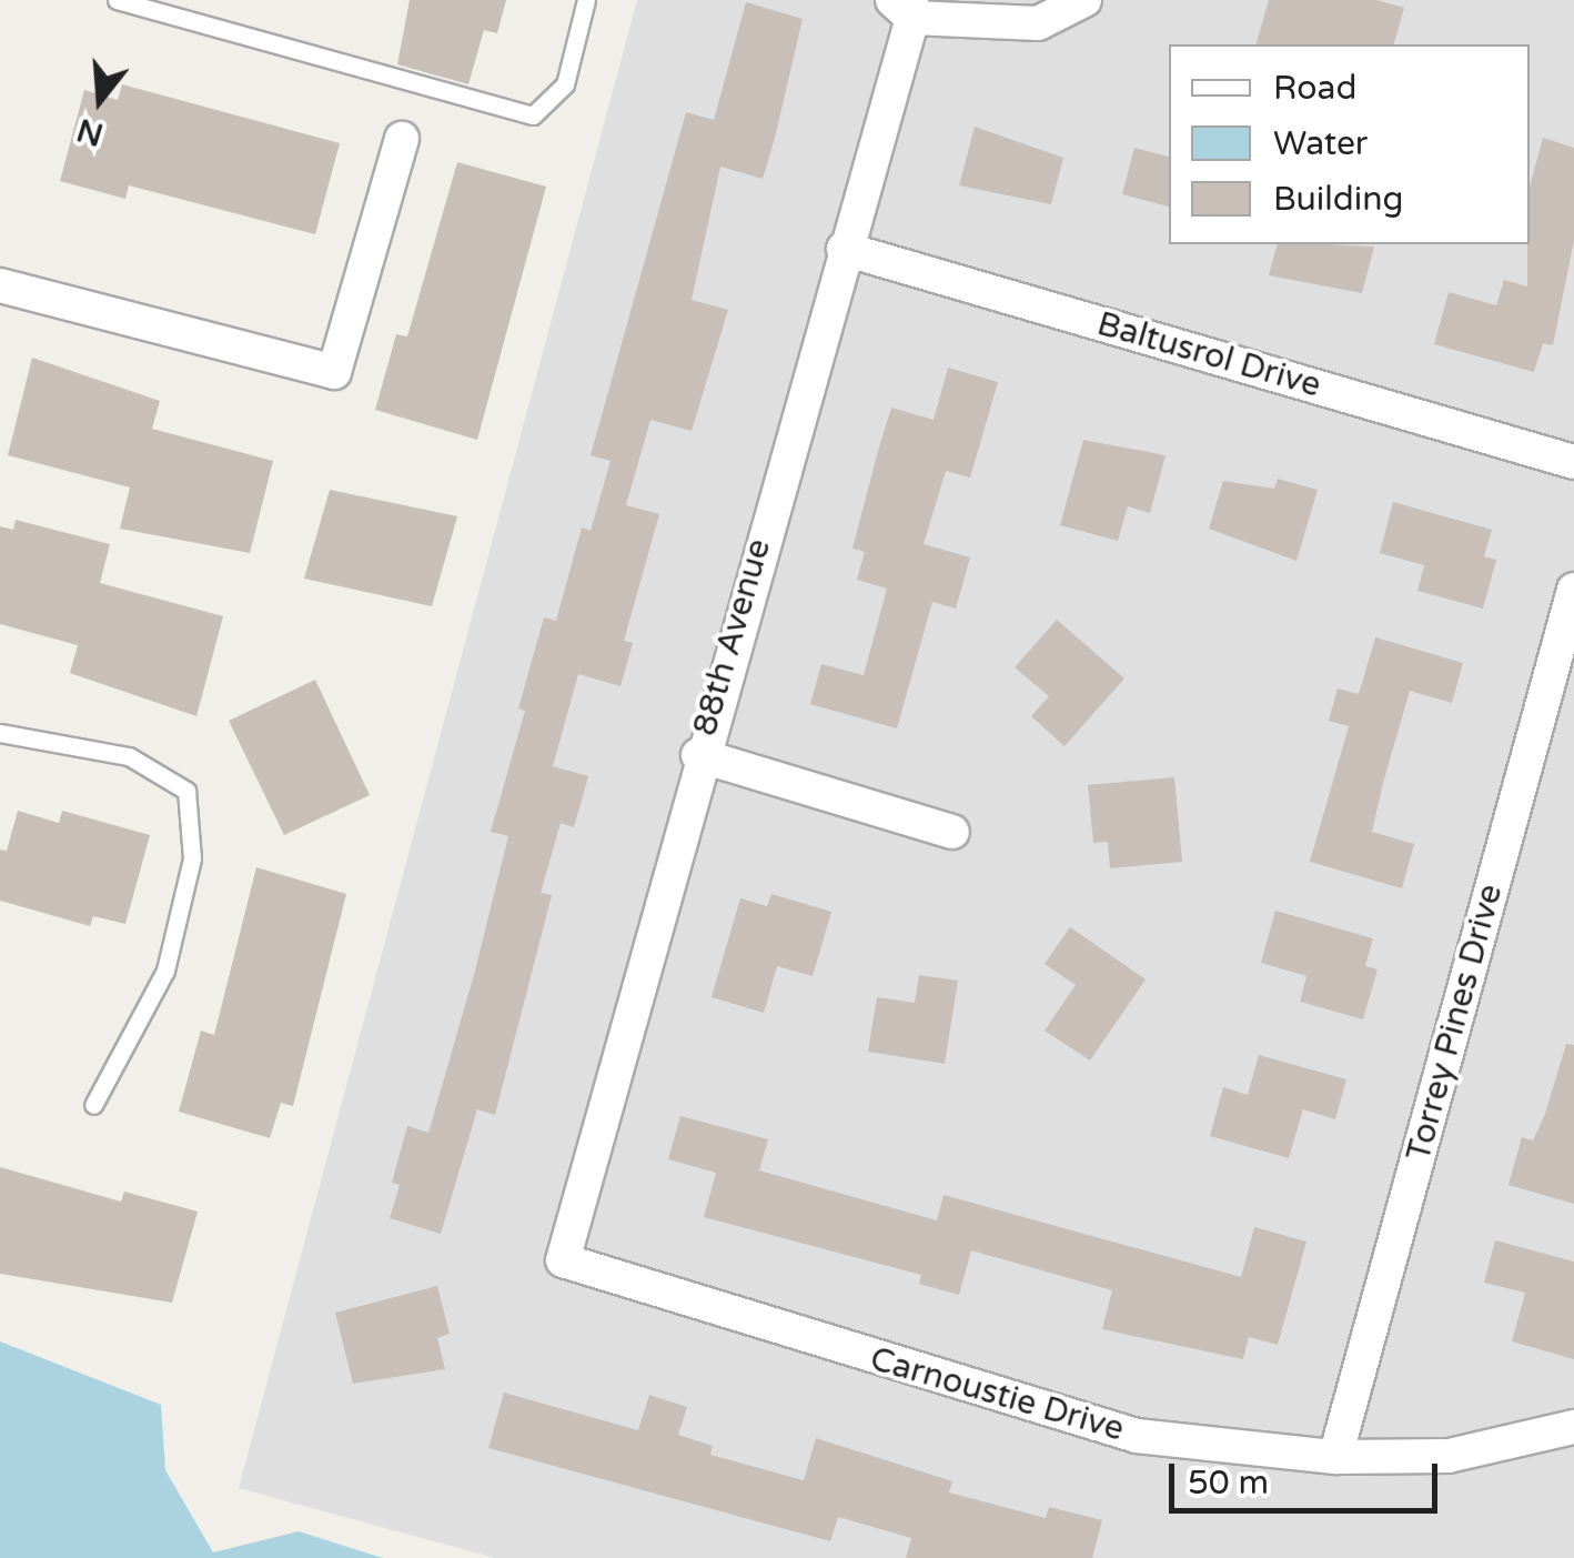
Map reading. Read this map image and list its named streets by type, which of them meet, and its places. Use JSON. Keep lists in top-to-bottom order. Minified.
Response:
{"streets":{"street":["Baltusrol Drive","88th Avenue","Torrey Pines Drive","Carnoustie Drive"]},"crossings":[["Baltusrol Drive","88th Avenue"],["88th Avenue","Carnoustie Drive"],["Torrey Pines Drive","Carnoustie Drive"]],"legend":["Road","Water","Building"],"scale_bar":"50 m","north":"bottom"}
